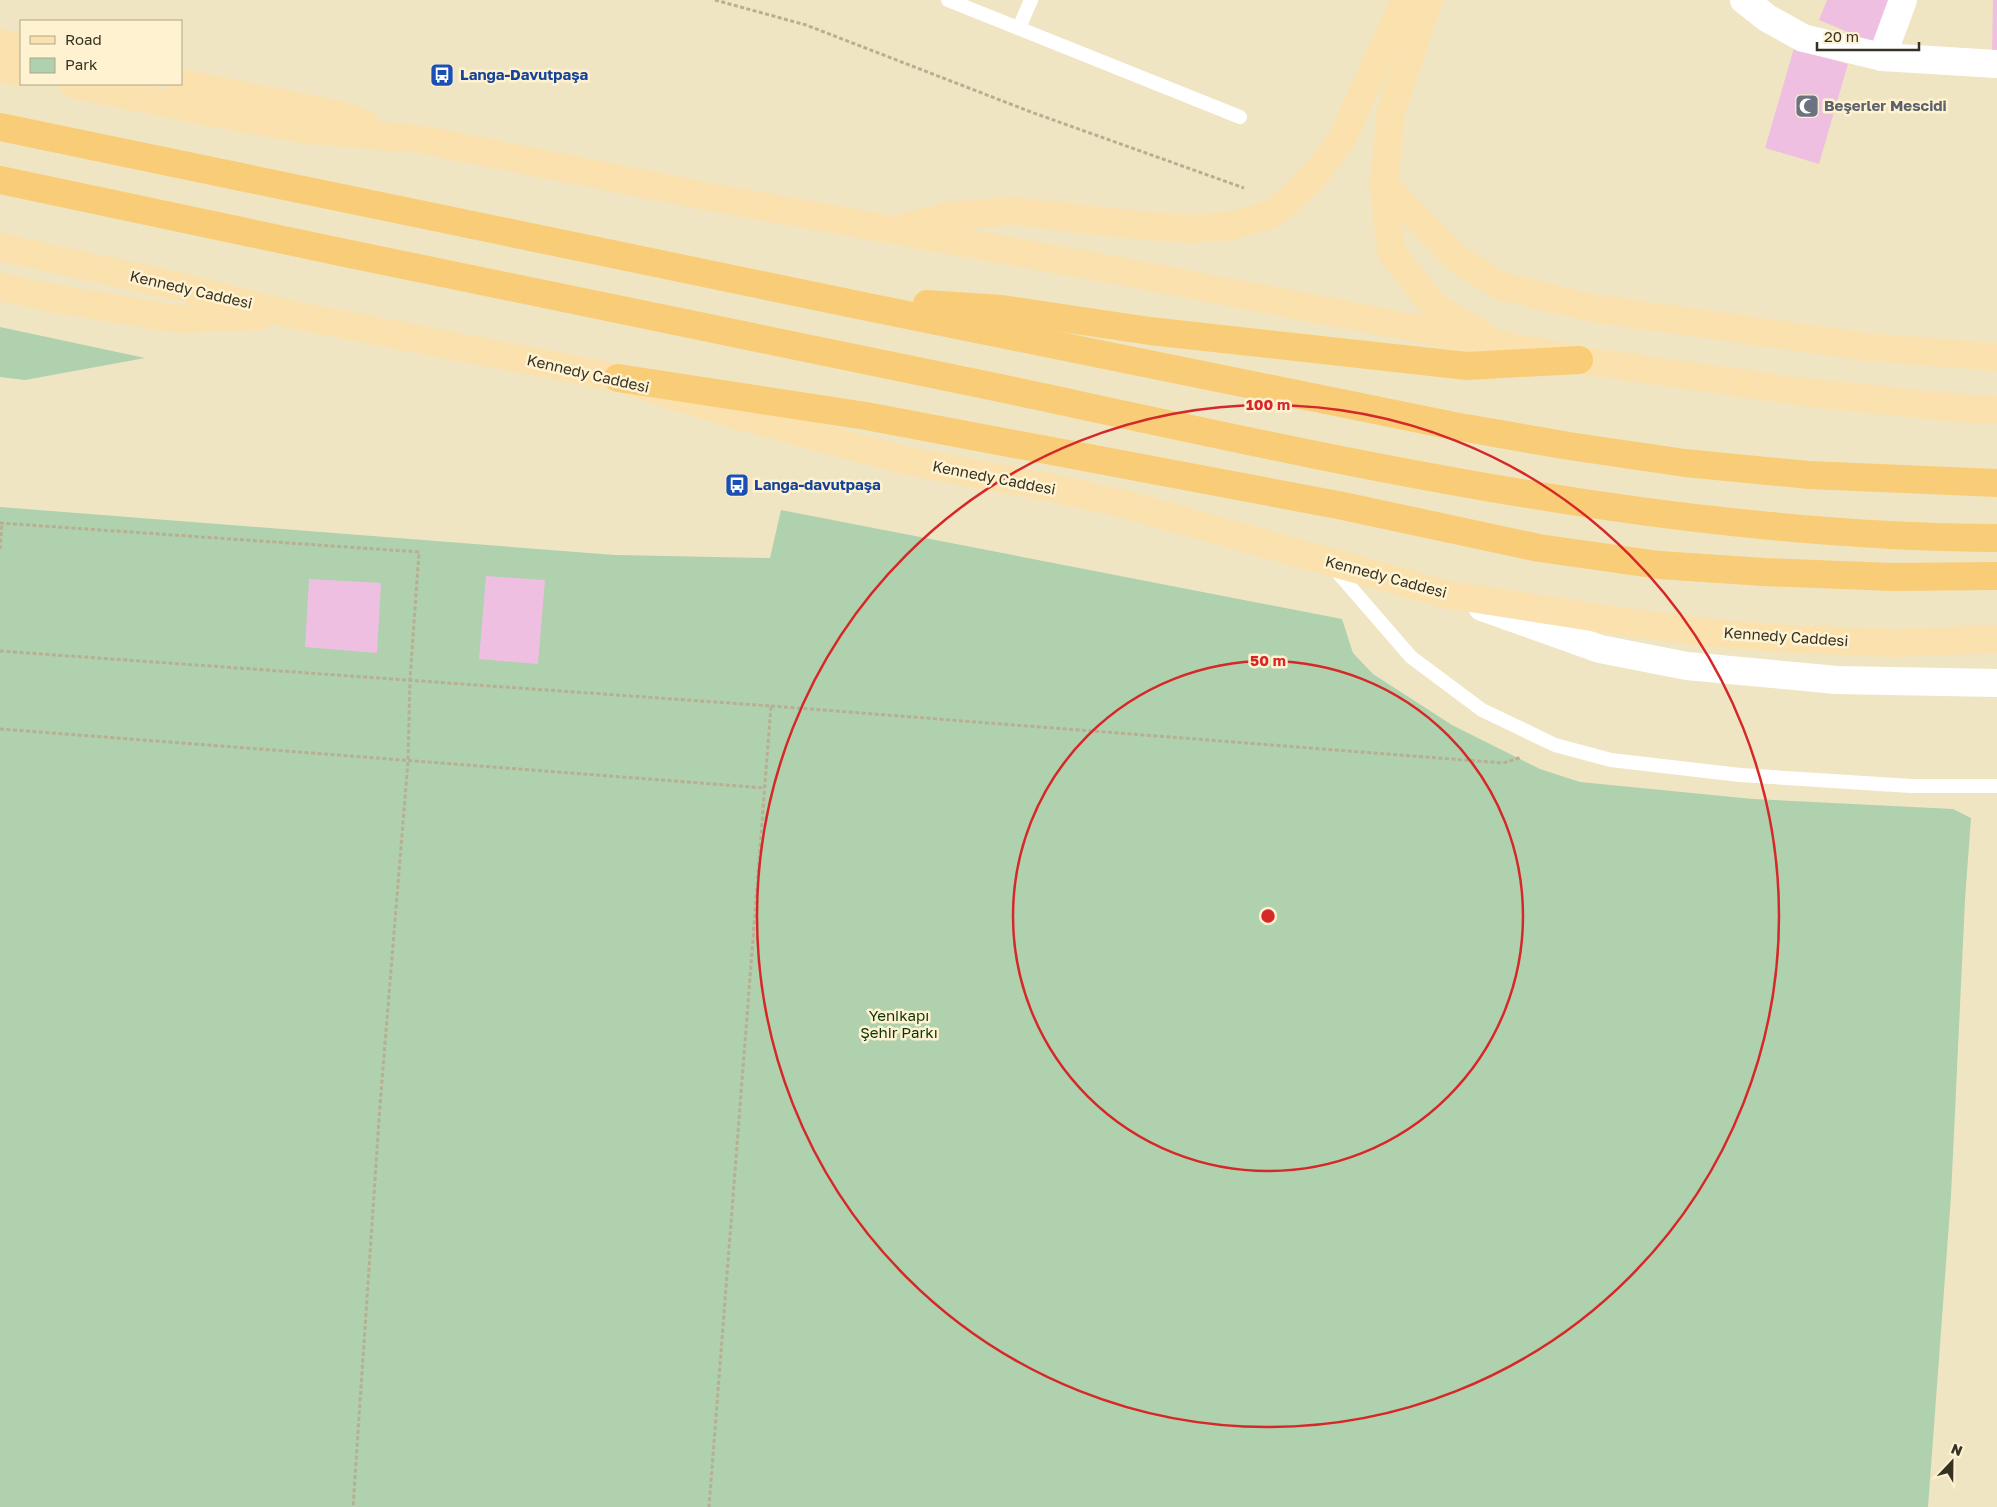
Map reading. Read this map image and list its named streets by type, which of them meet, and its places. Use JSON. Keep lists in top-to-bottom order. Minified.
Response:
{"streets":{"main road":["Kennedy Caddesi"]},"parks":["Yenikapı Şehir Parkı"],"places":{"bus stop":["Langa-Davutpaşa","Langa-davutpaşa"],"mosque":["Beşerler Mescidi"]},"legend":["Road","Park"],"scale_bar":"20 m","north":"top","rings":["100 m","50 m"]}
